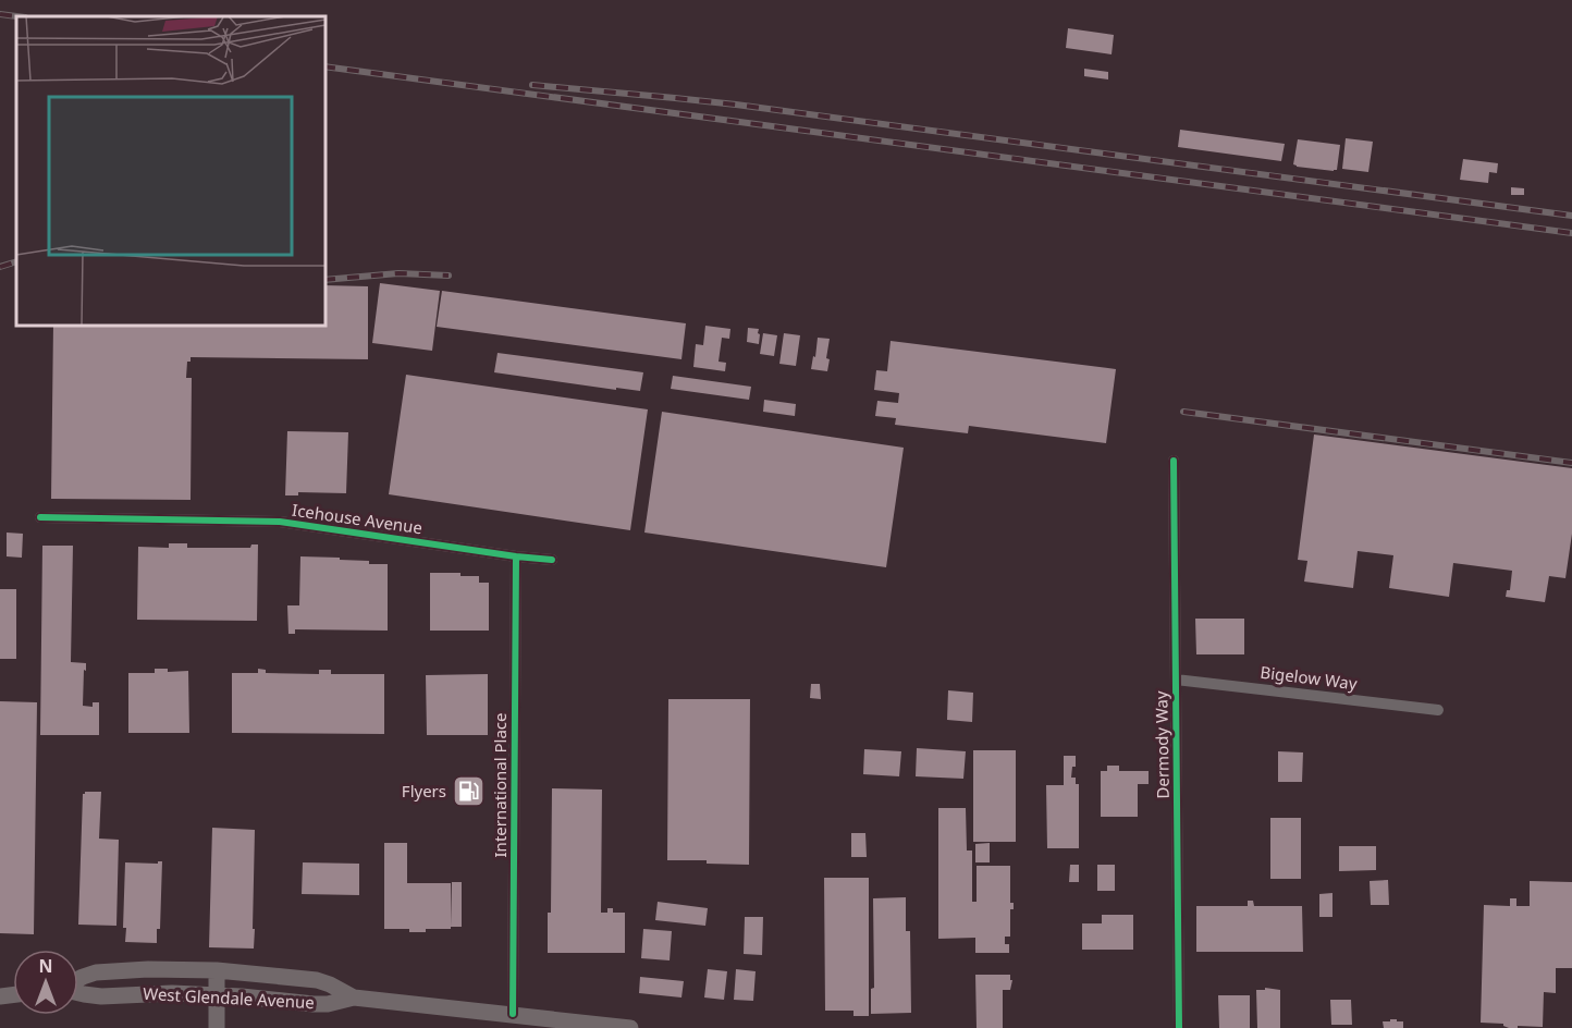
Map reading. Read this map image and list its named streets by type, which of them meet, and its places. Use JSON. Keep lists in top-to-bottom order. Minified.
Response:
{"streets":{"main road":["West Glendale Avenue"],"street":["Icehouse Avenue","Bigelow Way","Dermody Way","International Place"]},"crossings":[["Icehouse Avenue","International Place"],["Bigelow Way","Dermody Way"],["International Place","West Glendale Avenue"]],"places":{"fuel station":["Flyers"]},"north":"top"}
